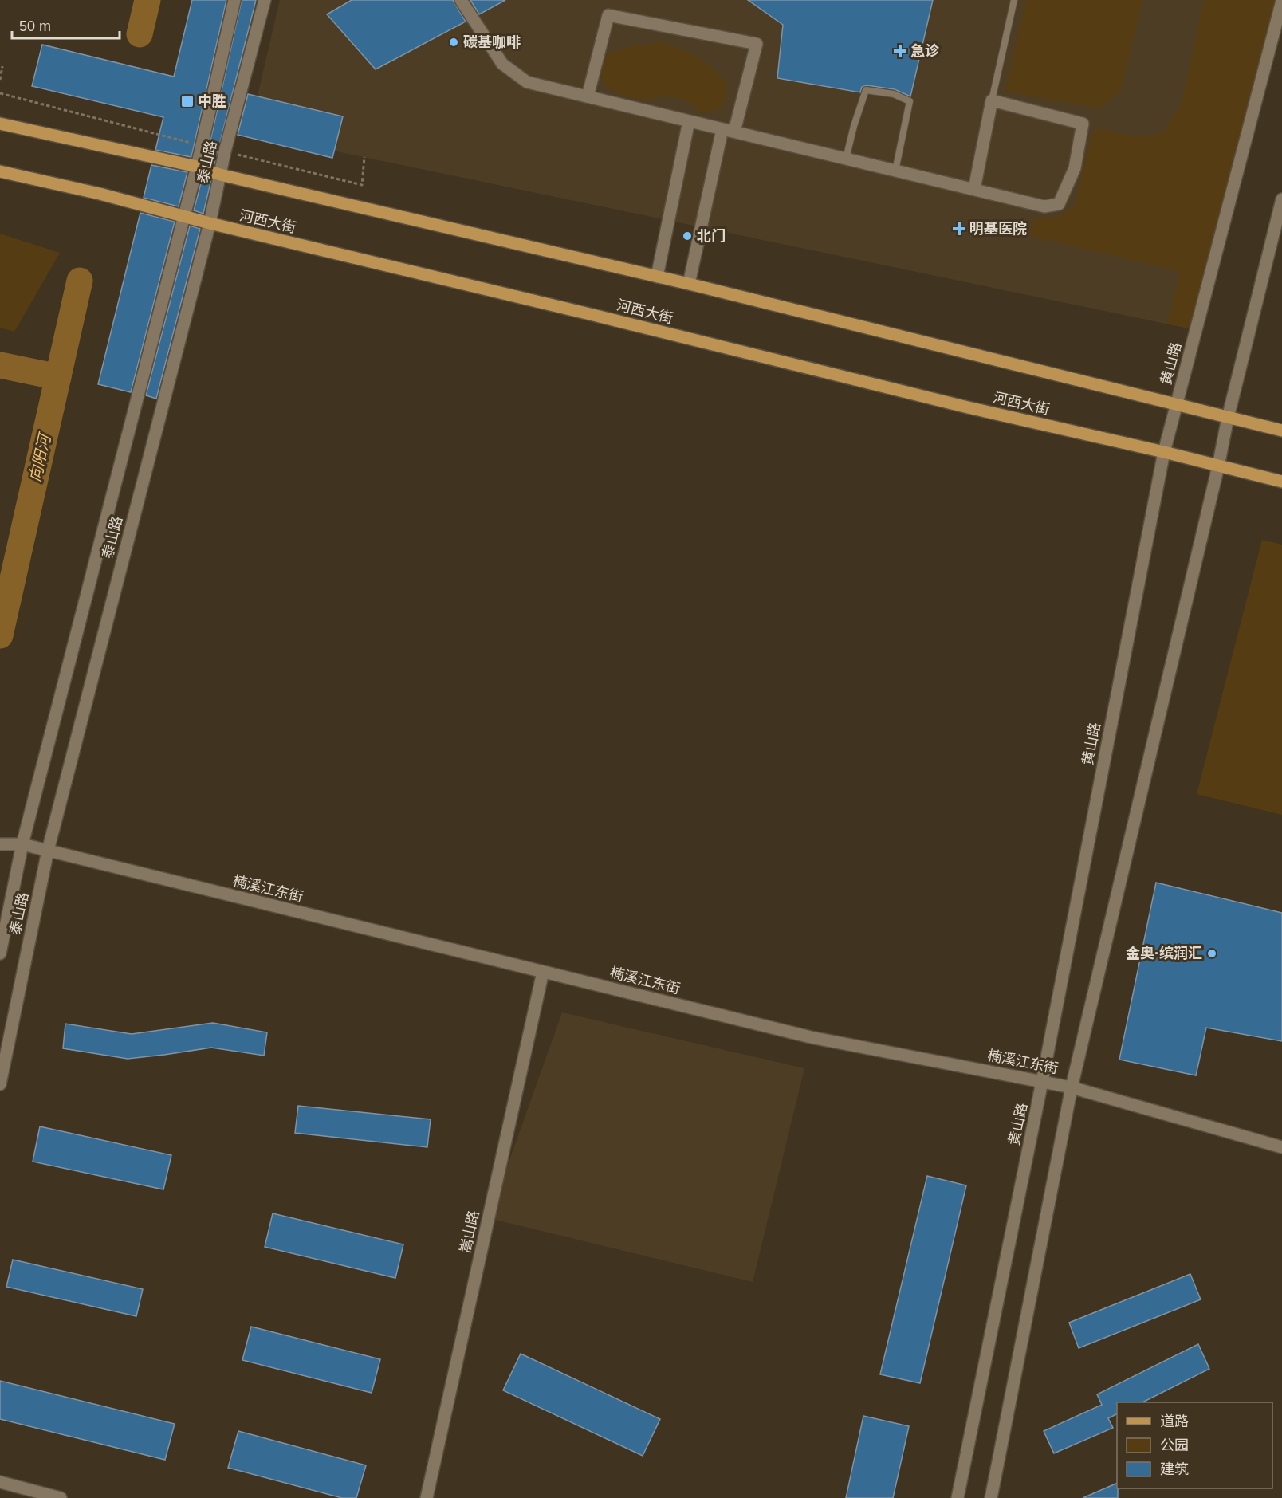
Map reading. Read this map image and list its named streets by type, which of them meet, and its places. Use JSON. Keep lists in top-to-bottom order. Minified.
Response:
{"streets":{"main road":["河西大街"],"street":["泰山路","黄山路","楠溪江东街","嵩山路"]},"crossings":[["泰山路","河西大街"],["泰山路","楠溪江东街"],["河西大街","黄山路"],["黄山路","楠溪江东街"],["楠溪江东街","嵩山路"]],"water":["向阳河"],"places":{"other":["碳基咖啡","北门","金奥·缤润汇"],"health":["急诊","明基医院"],"transit":["中胜"]},"legend":["道路","公园","建筑"],"scale_bar":"50 m"}
